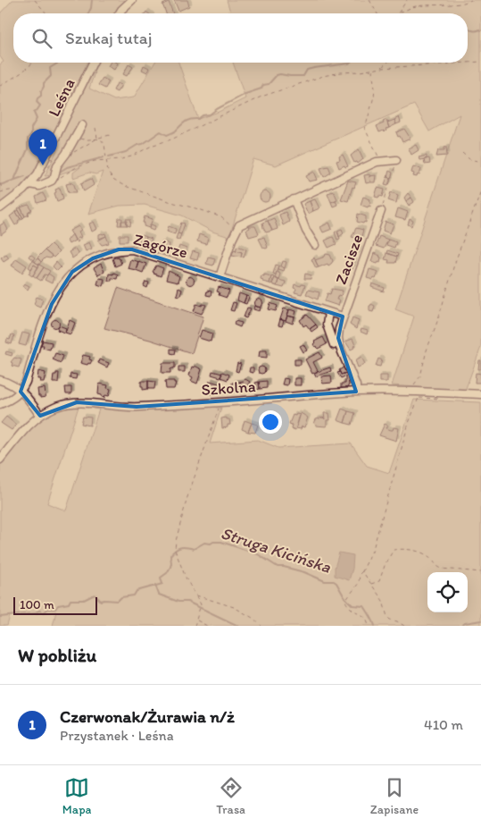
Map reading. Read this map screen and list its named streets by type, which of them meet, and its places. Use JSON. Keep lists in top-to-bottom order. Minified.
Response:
{"streets":{"street":["Leśna","Zagórze","Zacisze","Szkolna"]},"crossings":[["Zagórze","Zacisze"],["Zacisze","Szkolna"]],"water":["Struga Kicińska"],"scale_bar":"100 m","page":{"search":"Szukaj tutaj","pins":"1","scale":"100 m","heading":"W pobliżu","list":[{"mark":"1","name":"Czerwonak/Żurawia n/ż","note":"Przystanek · Leśna","value":"410 m"}],"nav":["Mapa","Trasa","Zapisane"]}}
